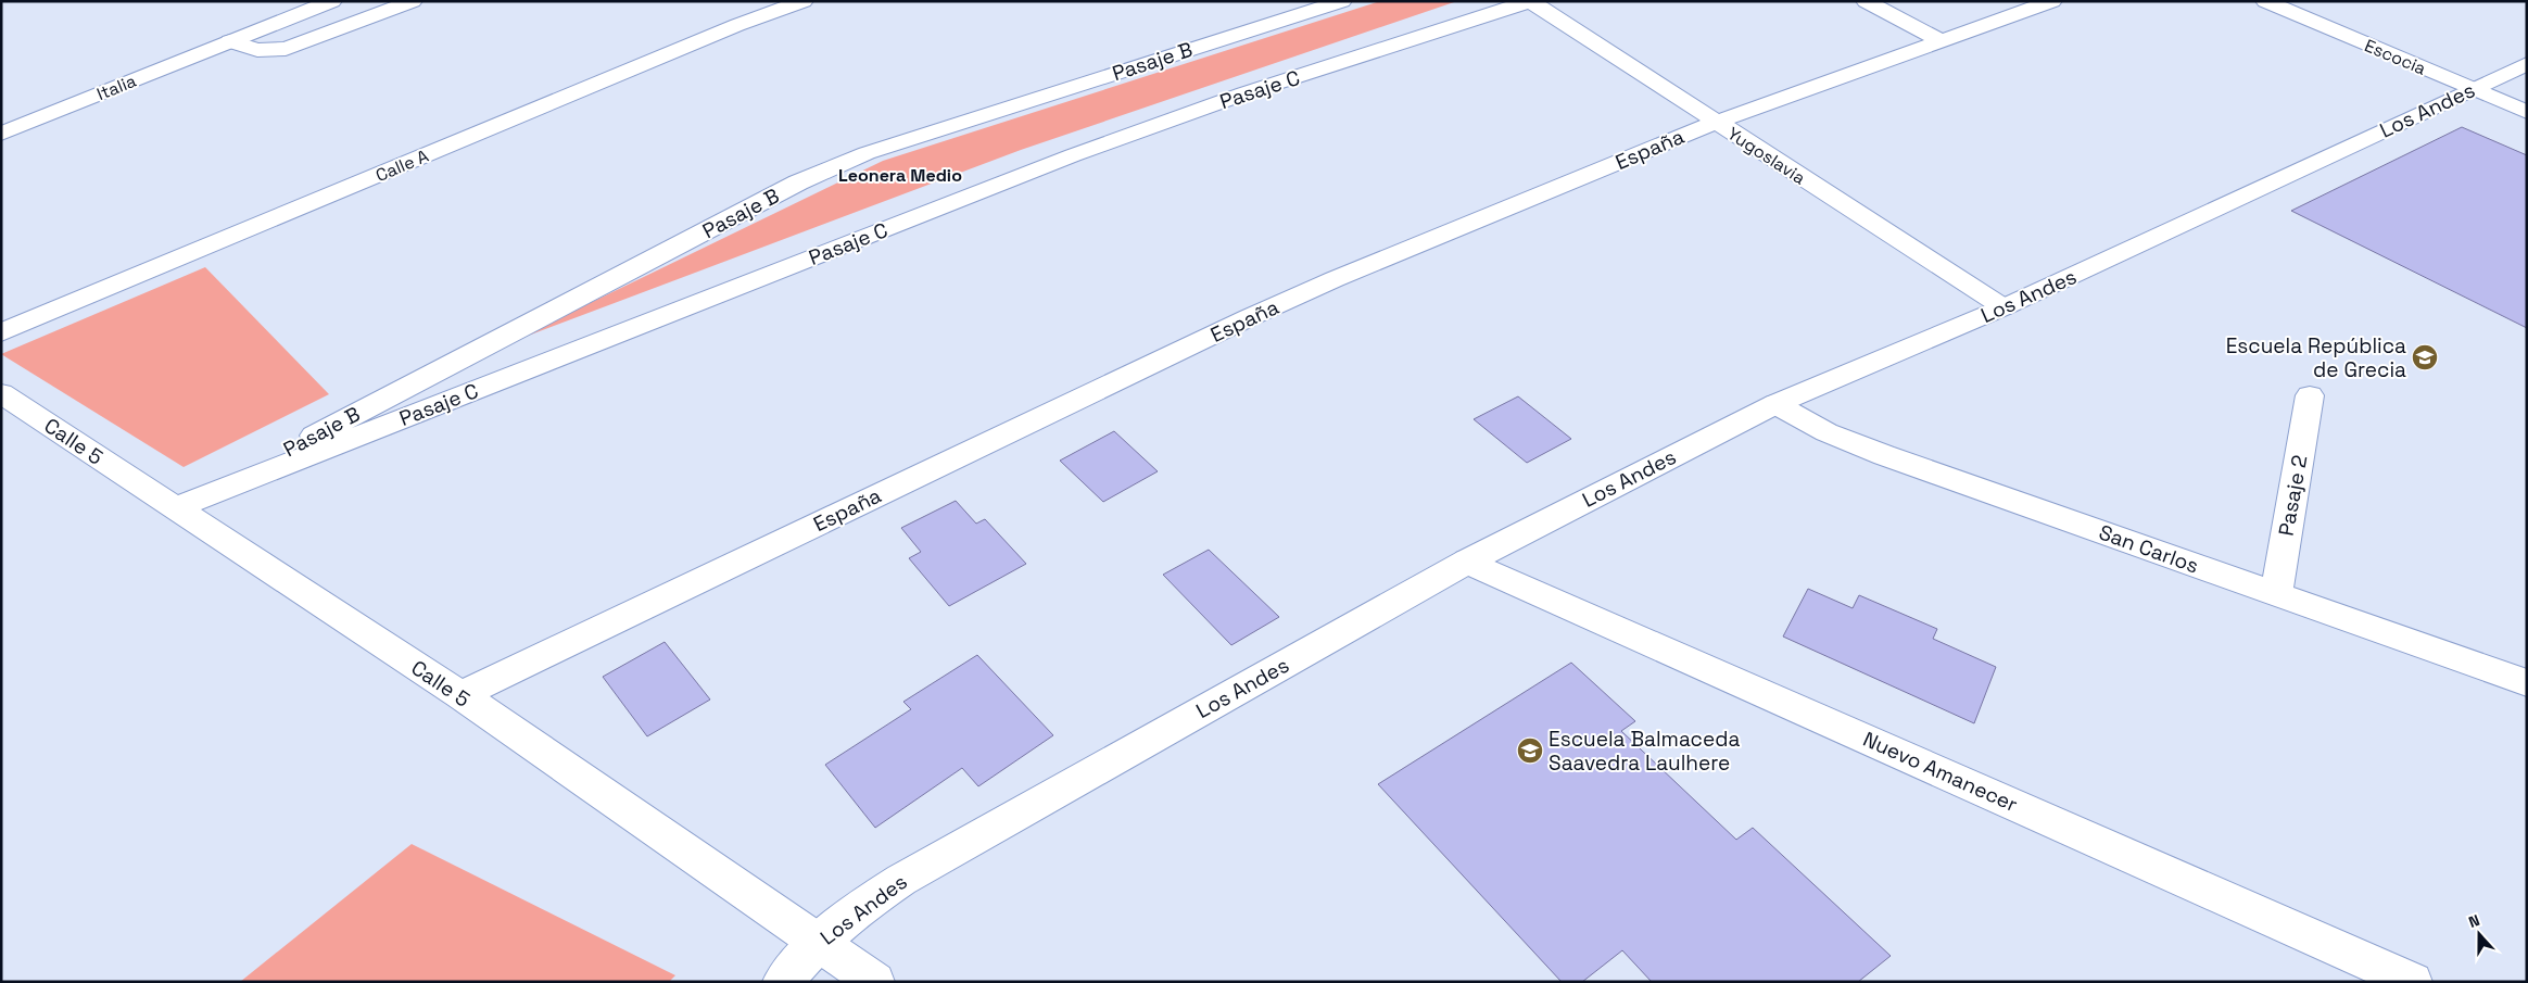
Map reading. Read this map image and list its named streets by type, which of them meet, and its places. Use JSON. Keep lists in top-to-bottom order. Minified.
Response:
{"streets":{"street":["Escocia","Pasaje B","Italia","Pasaje C","Los Andes","España","Yugoslavia","Calle A","Calle 5","Pasaje 2","San Carlos","Nuevo Amanecer"]},"crossings":[["Escocia","Los Andes"],["Pasaje B","Pasaje C"],["Pasaje B","Calle 5"],["Pasaje C","Yugoslavia"],["Pasaje C","Calle 5"],["Los Andes","Yugoslavia"],["Los Andes","Calle 5"],["Los Andes","San Carlos"],["Los Andes","Nuevo Amanecer"],["España","Yugoslavia"],["España","Calle 5"],["Pasaje 2","San Carlos"]],"districts":["Leonera Medio"],"places":{"school or university":["Escuela República de Grecia","Escuela Balmaceda Saavedra Laulhere"]},"north":"top"}
